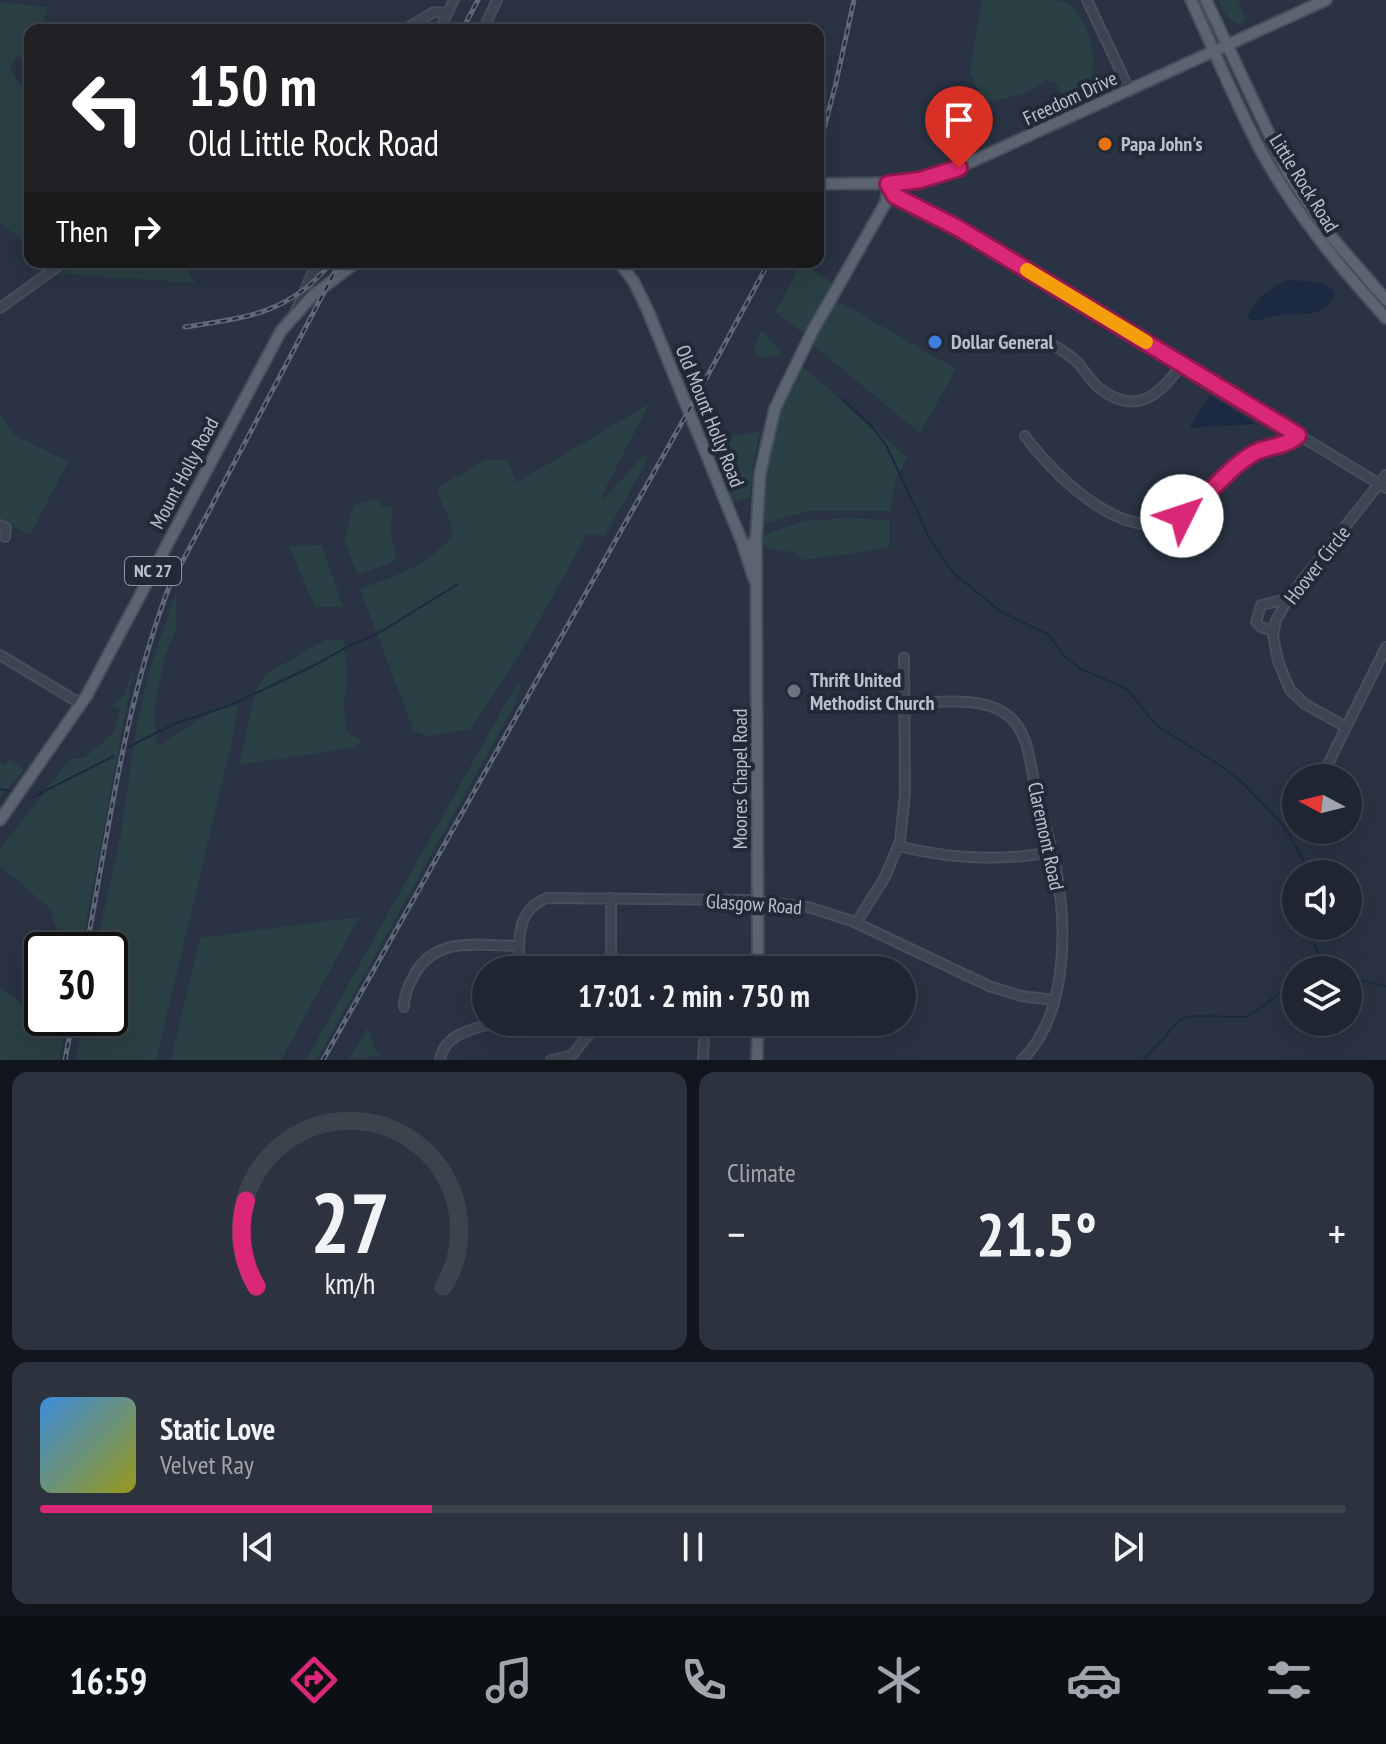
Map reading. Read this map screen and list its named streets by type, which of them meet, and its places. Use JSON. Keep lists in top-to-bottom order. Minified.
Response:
{"streets":{"main road":["Freedom Drive","Little Rock Road","Old Mount Holly Road","Mount Holly Road","NC 27","Moores Chapel Road"],"street":["Hoover Circle","Claremont Road","Glasgow Road"]},"crossings":[["Freedom Drive","Little Rock Road"],["Old Mount Holly Road","Moores Chapel Road"],["Mount Holly Road","NC 27"],["Moores Chapel Road","Glasgow Road"],["Claremont Road","Glasgow Road"]],"places":["Papa John's","Dollar General","Thrift United Methodist Church"],"north":"left","page":{"turn":["150 m","Old Little Rock Road"],"then":"Then","limit":"30","trip":"17:01 · 2 min · 750 m","tile":"Climate","heat":["−","21.5°","+"],"song":["Static Love","Velvet Ray"],"tabs":"16:59","gauge":["27","km/h"]}}
